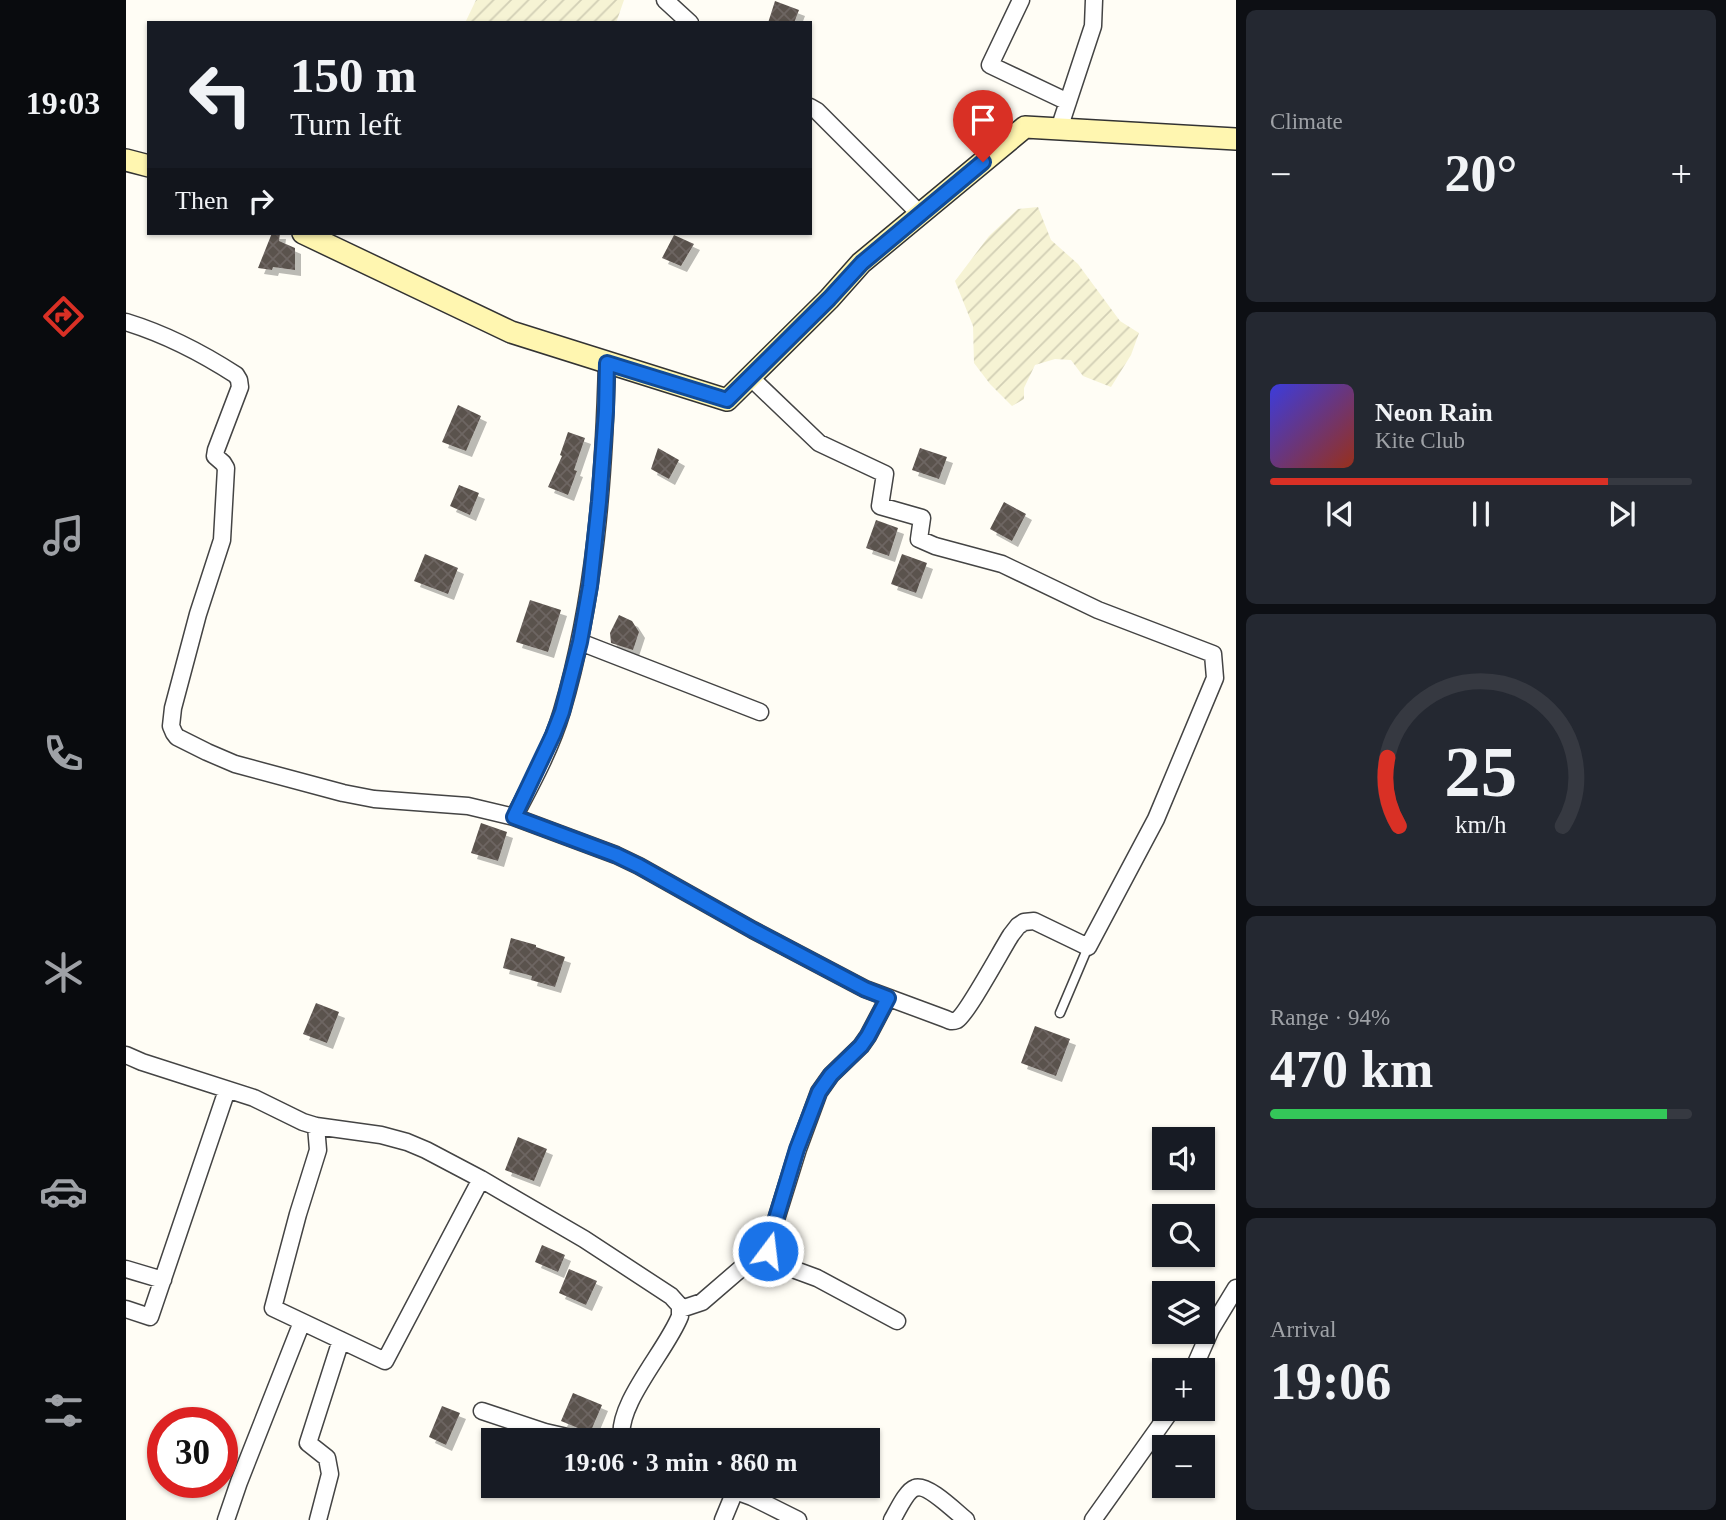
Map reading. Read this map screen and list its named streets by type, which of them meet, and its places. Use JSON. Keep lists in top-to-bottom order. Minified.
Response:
{"page":{"tabs":"19:03","tile":["Climate",["Range · 94%","470 km"],["Arrival","19:06"]],"turn":["150 m","Turn left"],"heat":["−","20°","+"],"then":"Then","song":["Neon Rain","Kite Club"],"map_buttons":["+","−"],"limit":"30","trip":"19:06 · 3 min · 860 m","gauge":["25","km/h"]}}
